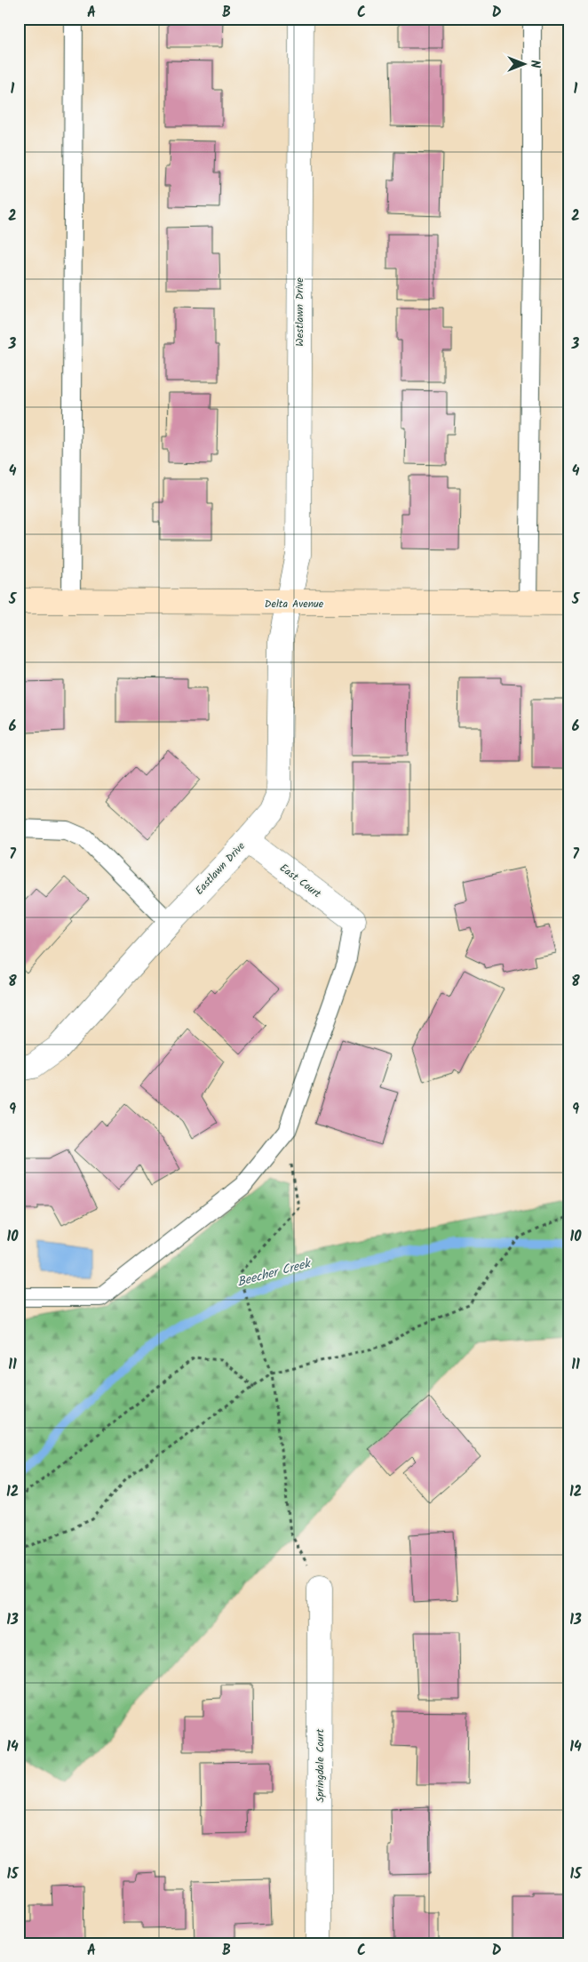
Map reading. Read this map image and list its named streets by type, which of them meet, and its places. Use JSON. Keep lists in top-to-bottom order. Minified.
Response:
{"streets":{"street":["Westlawn Drive","Delta Avenue","Eastlawn Drive","East Court","Springdale Court"]},"crossings":[["Westlawn Drive","Delta Avenue"],["Westlawn Drive","Eastlawn Drive"],["Delta Avenue","Eastlawn Drive"],["Eastlawn Drive","East Court"]],"water":["Beecher Creek"],"north":"right","grid":{"columns":["A","B","C","D"],"rows":["1","2","3","4","5","6","7","8","9","10","11","12","13","14","15"]}}
